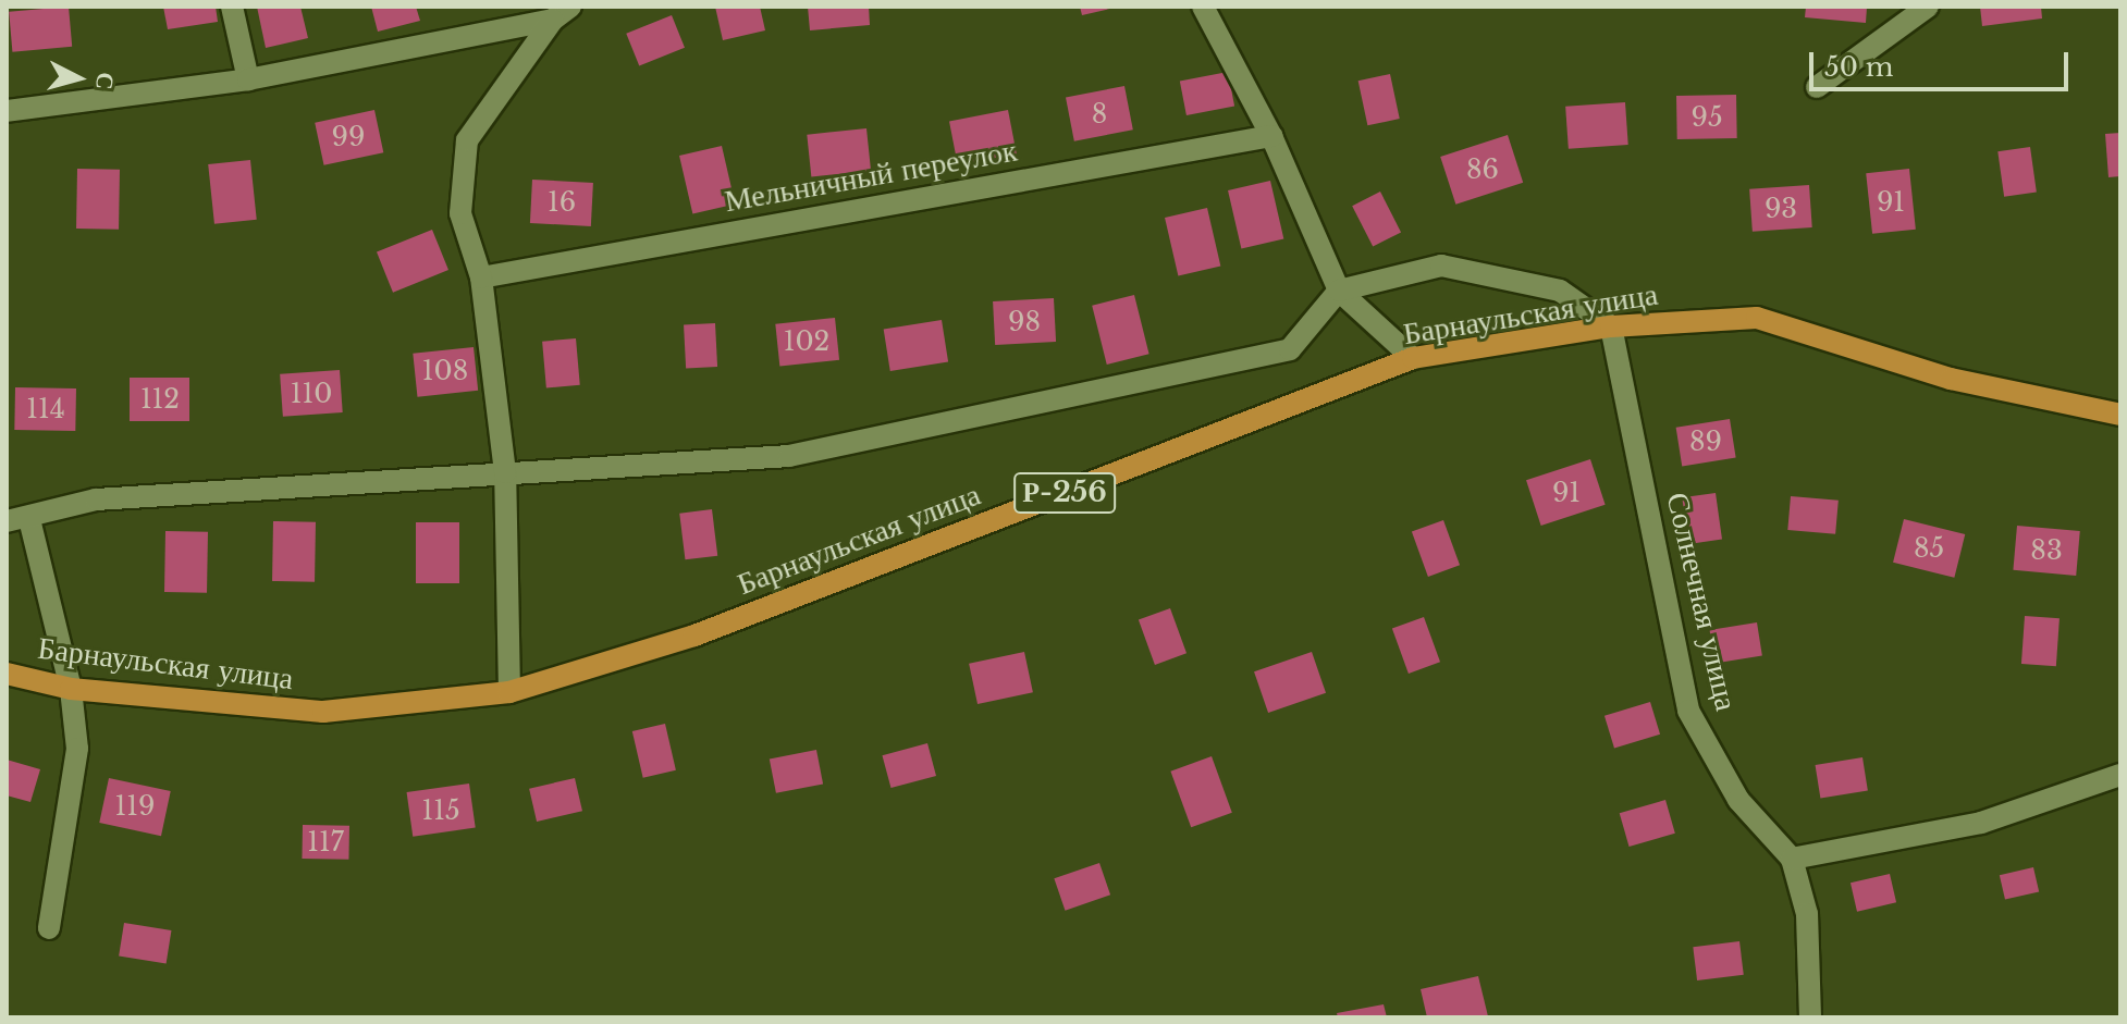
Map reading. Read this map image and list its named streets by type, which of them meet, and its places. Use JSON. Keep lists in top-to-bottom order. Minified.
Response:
{"streets":{"main road":["Барнаульская улица","Р-256"],"street":["Мельничный переулок","Солнечная улица"]},"crossings":[["Барнаульская улица","Солнечная улица"]],"house_numbers":["8","95","99","86","16","91","93","98","102","108","110","112","114","89","91","85","83","119","115","117"],"scale_bar":"50 m","north":"right"}
